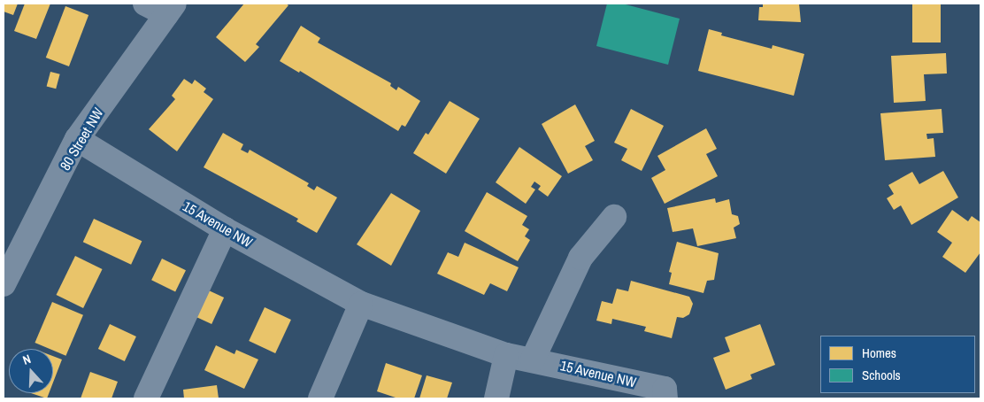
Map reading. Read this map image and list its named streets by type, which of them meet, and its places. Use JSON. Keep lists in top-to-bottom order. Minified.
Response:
{"streets":{"street":["80 Street NW","15 Avenue NW"]},"crossings":[["80 Street NW","15 Avenue NW"]],"legend":["Homes","Schools"],"north":"top"}
